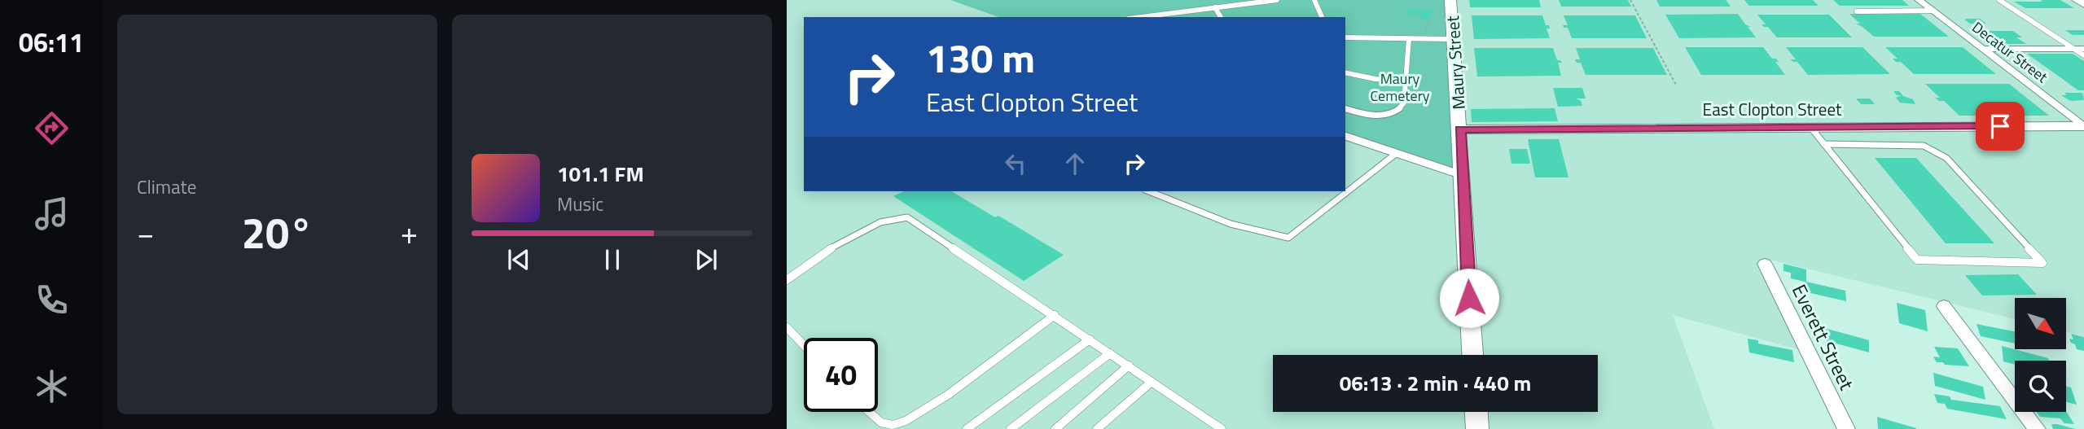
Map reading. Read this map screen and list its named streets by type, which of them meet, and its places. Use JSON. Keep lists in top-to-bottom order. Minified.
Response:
{"streets":{"street":["Decatur Street","Maury Street","East Clopton Street","Everett Street"]},"crossings":[["Decatur Street","East Clopton Street"],["Maury Street","East Clopton Street"]],"parks":["Maury Cemetery"],"north":"bottom right","page":{"tabs":"06:11","tile":"Climate","turn":["130 m","East Clopton Street"],"song":["101.1 FM","Music"],"heat":["−","20°","+"],"limit":"40","trip":"06:13 · 2 min · 440 m"}}
